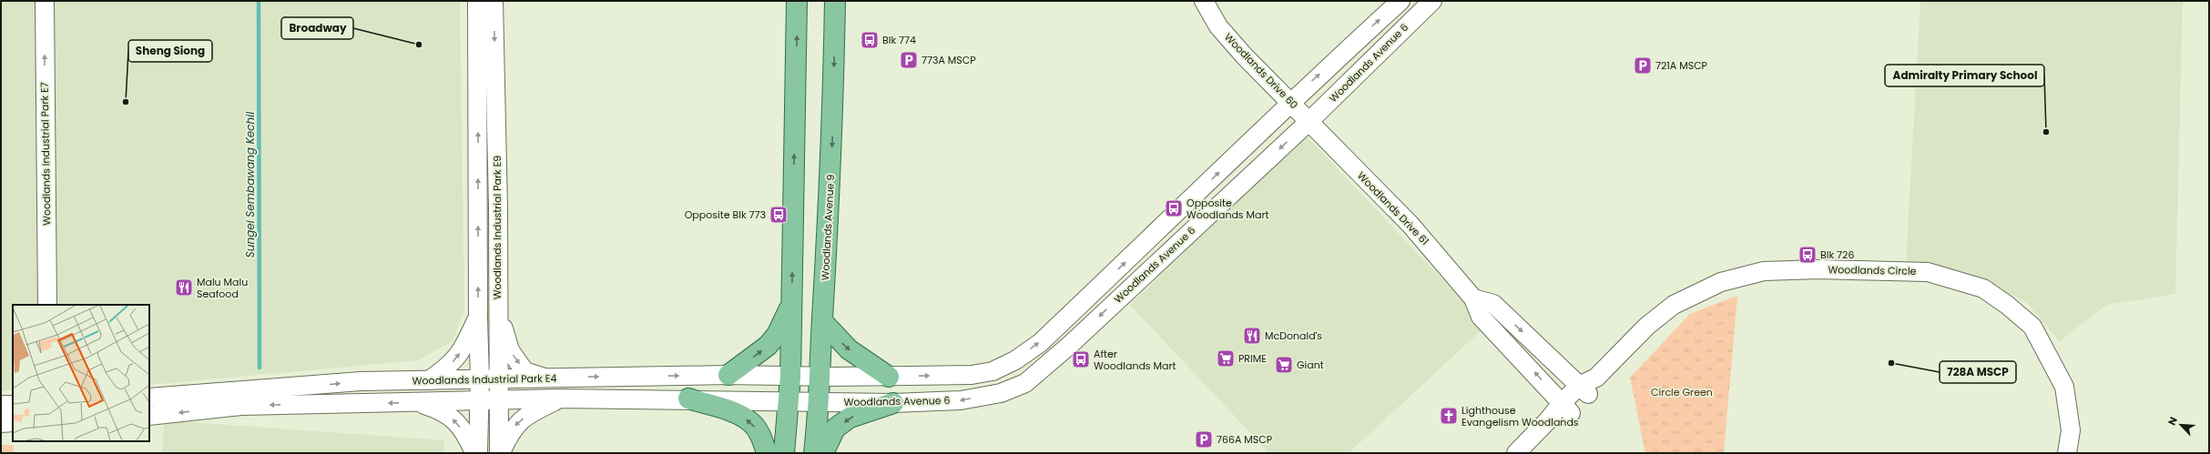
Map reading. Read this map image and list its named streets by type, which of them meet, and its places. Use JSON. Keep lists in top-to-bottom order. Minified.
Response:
{"streets":{"main road":["Woodlands Avenue 9"],"street":["Woodlands Avenue 6","Woodlands Drive 60","Woodlands Industrial Park E7","Woodlands Drive 61","Woodlands Industrial Park E9","Woodlands Circle","Woodlands Industrial Park E4"]},"crossings":[["Woodlands Avenue 6","Woodlands Drive 60"],["Woodlands Avenue 6","Woodlands Drive 61"],["Woodlands Avenue 6","Woodlands Avenue 9"],["Woodlands Avenue 6","Woodlands Industrial Park E4"],["Woodlands Drive 60","Woodlands Drive 61"],["Woodlands Industrial Park E9","Woodlands Industrial Park E4"],["Woodlands Avenue 9","Woodlands Industrial Park E4"]],"one_way":["Woodlands Industrial Park E7"],"water":["Sungei Sembawang Kechil"],"parks":["Circle Green"],"places":{"bus stop":["Blk 774","Opposite Woodlands Mart","Opposite Blk 773","Blk 726","After Woodlands Mart"],"other":["Broadway","Sheng Siong","Admiralty Primary School","728A MSCP"],"parking":["773A MSCP","721A MSCP","766A MSCP"],"restaurant":["Malu Malu Seafood","McDonald's"],"supermarket":["PRIME","Giant"],"church":["Lighthouse Evangelism Woodlands"]},"north":"top left"}
